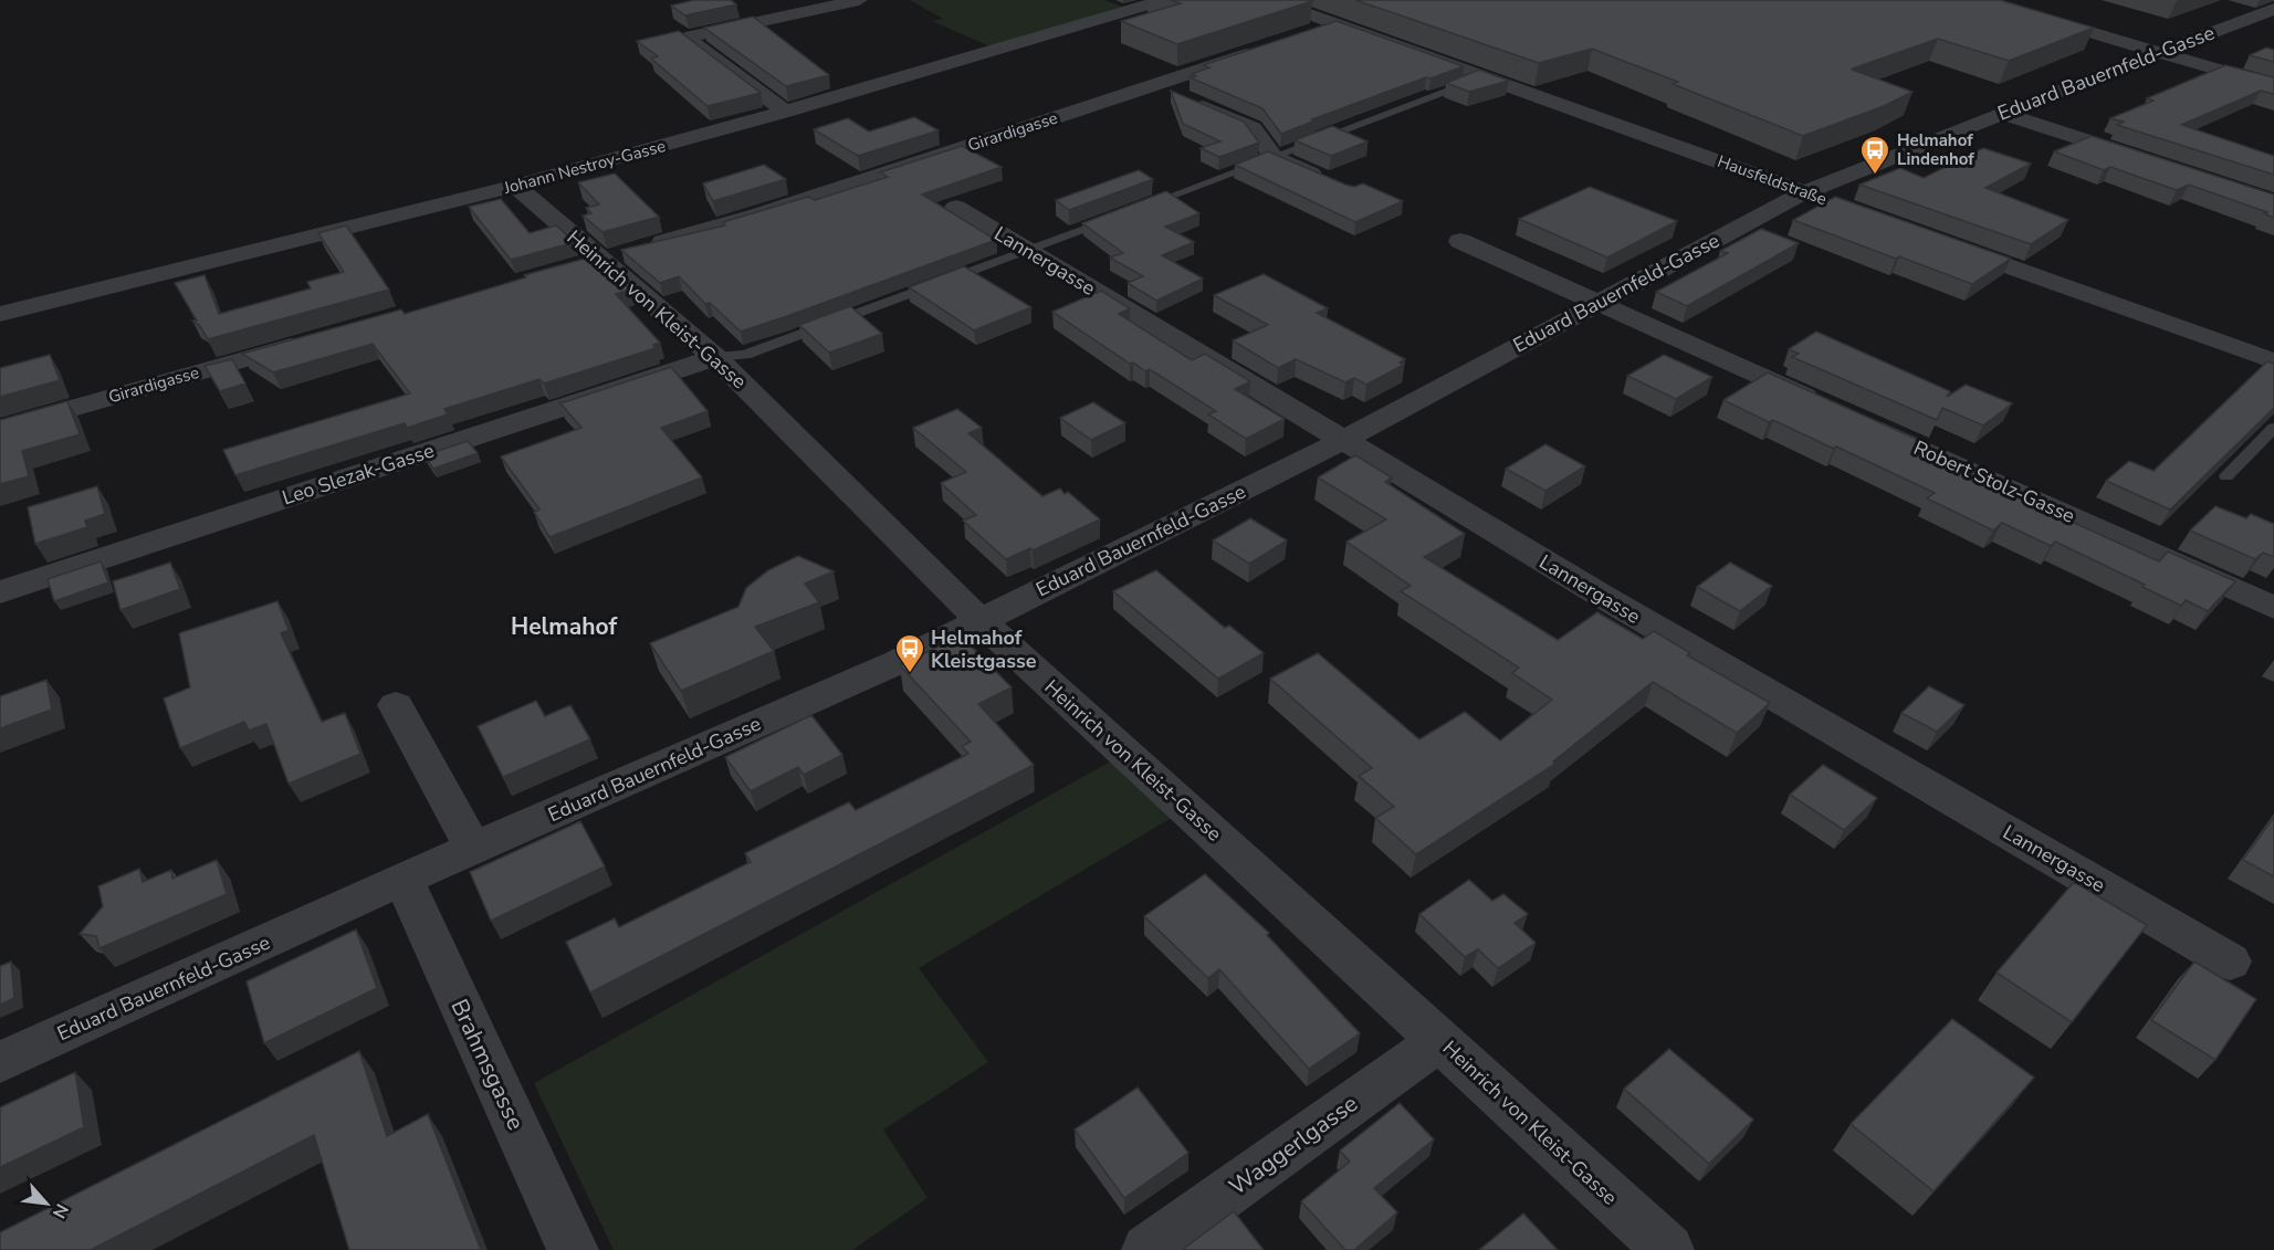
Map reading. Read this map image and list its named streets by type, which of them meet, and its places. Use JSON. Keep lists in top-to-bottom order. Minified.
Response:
{"streets":{"street":["Eduard Bauernfeld-Gasse","Girardigasse","Johann Nestroy-Gasse","Hausfeldstraße","Lannergasse","Heinrich von Kleist-Gasse","Leo Slezak-Gasse","Robert Stolz-Gasse","Brahmsgasse","Waggerlgasse"]},"crossings":[["Eduard Bauernfeld-Gasse","Hausfeldstraße"],["Eduard Bauernfeld-Gasse","Lannergasse"],["Eduard Bauernfeld-Gasse","Heinrich von Kleist-Gasse"],["Eduard Bauernfeld-Gasse","Robert Stolz-Gasse"],["Eduard Bauernfeld-Gasse","Brahmsgasse"],["Girardigasse","Heinrich von Kleist-Gasse"],["Johann Nestroy-Gasse","Heinrich von Kleist-Gasse"],["Heinrich von Kleist-Gasse","Leo Slezak-Gasse"],["Heinrich von Kleist-Gasse","Waggerlgasse"]],"districts":["Helmahof"],"places":{"bus stop":["Helmahof Lindenhof","Helmahof Kleistgasse"]},"north":"bottom right"}
